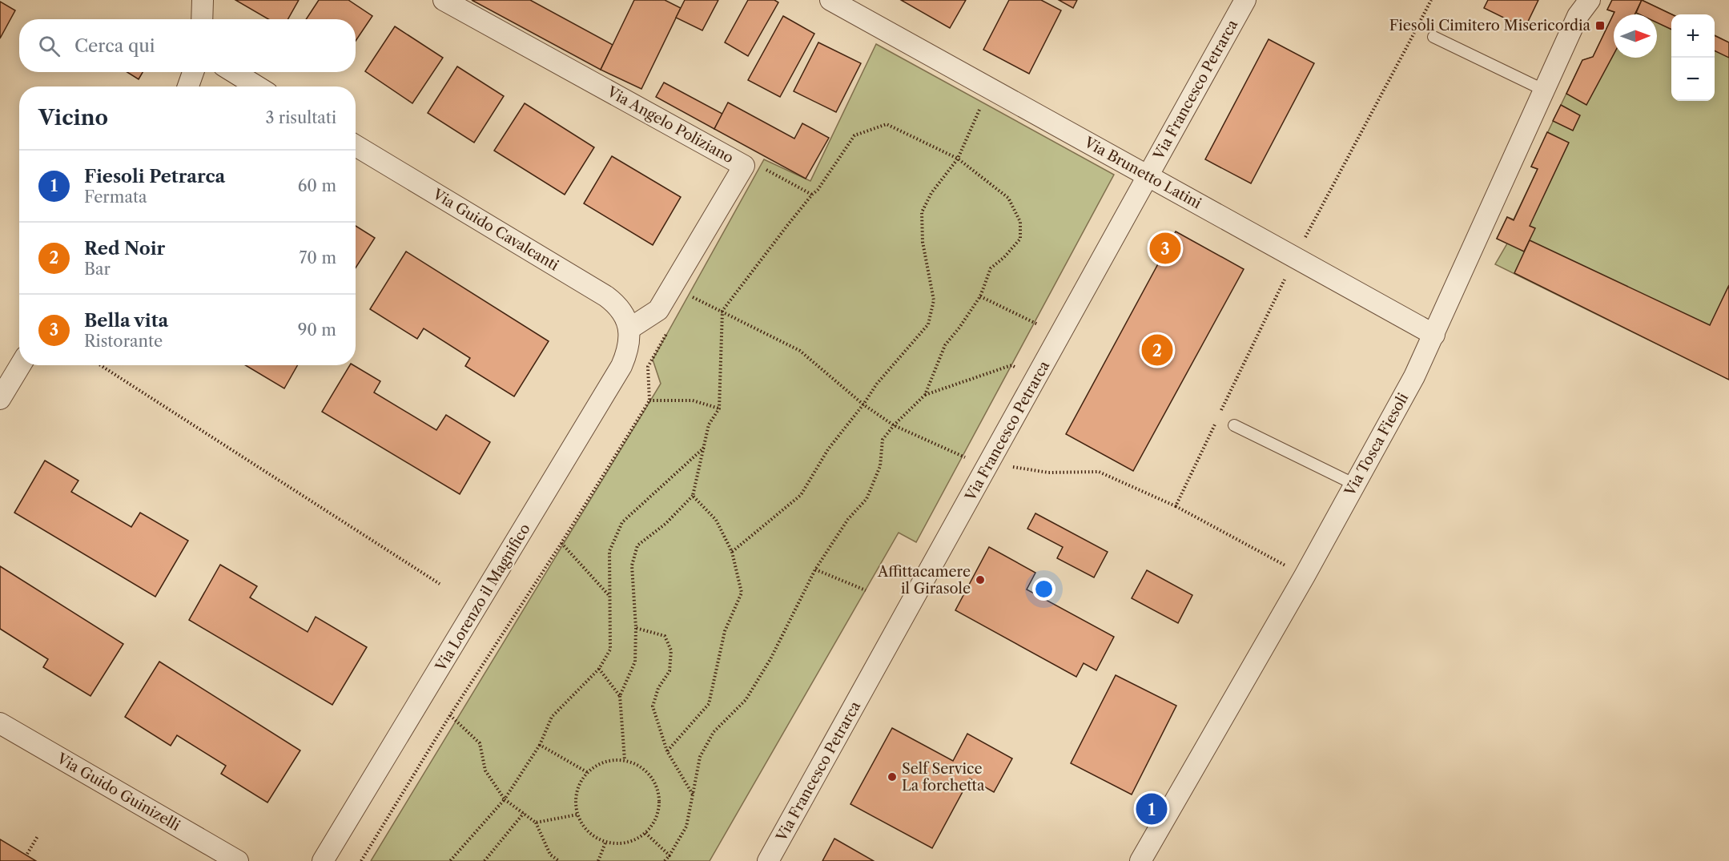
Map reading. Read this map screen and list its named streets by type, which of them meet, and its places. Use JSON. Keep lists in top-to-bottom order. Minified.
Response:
{"streets":{"street":["Via Francesco Petrarca","Via Angelo Poliziano","Via Brunetto Latini","Via Guido Cavalcanti","Via Tosca Fiesoli","Via Lorenzo il Magnifico","Via Guido Guinizelli"]},"crossings":[["Via Francesco Petrarca","Via Brunetto Latini"],["Via Angelo Poliziano","Via Guido Cavalcanti"],["Via Angelo Poliziano","Via Lorenzo il Magnifico"],["Via Brunetto Latini","Via Tosca Fiesoli"],["Via Guido Cavalcanti","Via Lorenzo il Magnifico"]],"places":{"transit":["Fiesoli Cimitero Misericordia"],"other":["Affittacamere il Girasole","Self Service La forchetta"]},"north":"right","page":{"map_buttons":["+","−"],"search":"Cerca qui","heading":["Vicino","3 risultati"],"list":[{"mark":"1","name":"Fiesoli Petrarca","note":"Fermata","value":"60 m"},{"mark":"2","name":"Red Noir","note":"Bar","value":"70 m"},{"mark":"3","name":"Bella vita","note":"Ristorante","value":"90 m"}],"pins":["3","2","1"]}}
